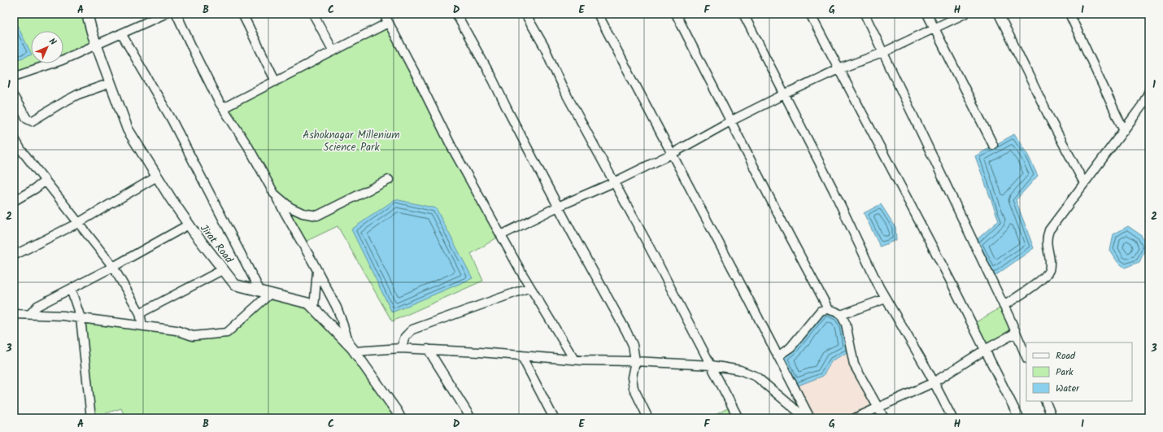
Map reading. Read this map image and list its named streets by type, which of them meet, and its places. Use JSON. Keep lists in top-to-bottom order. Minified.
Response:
{"streets":{"main road":["Jirat Road"]},"parks":["Ashoknagar Millenium Science Park"],"legend":["Road","Park","Water"],"north":"top right","grid":{"columns":["A","B","C","D","E","F","G","H","I"],"rows":["1","2","3"]}}
